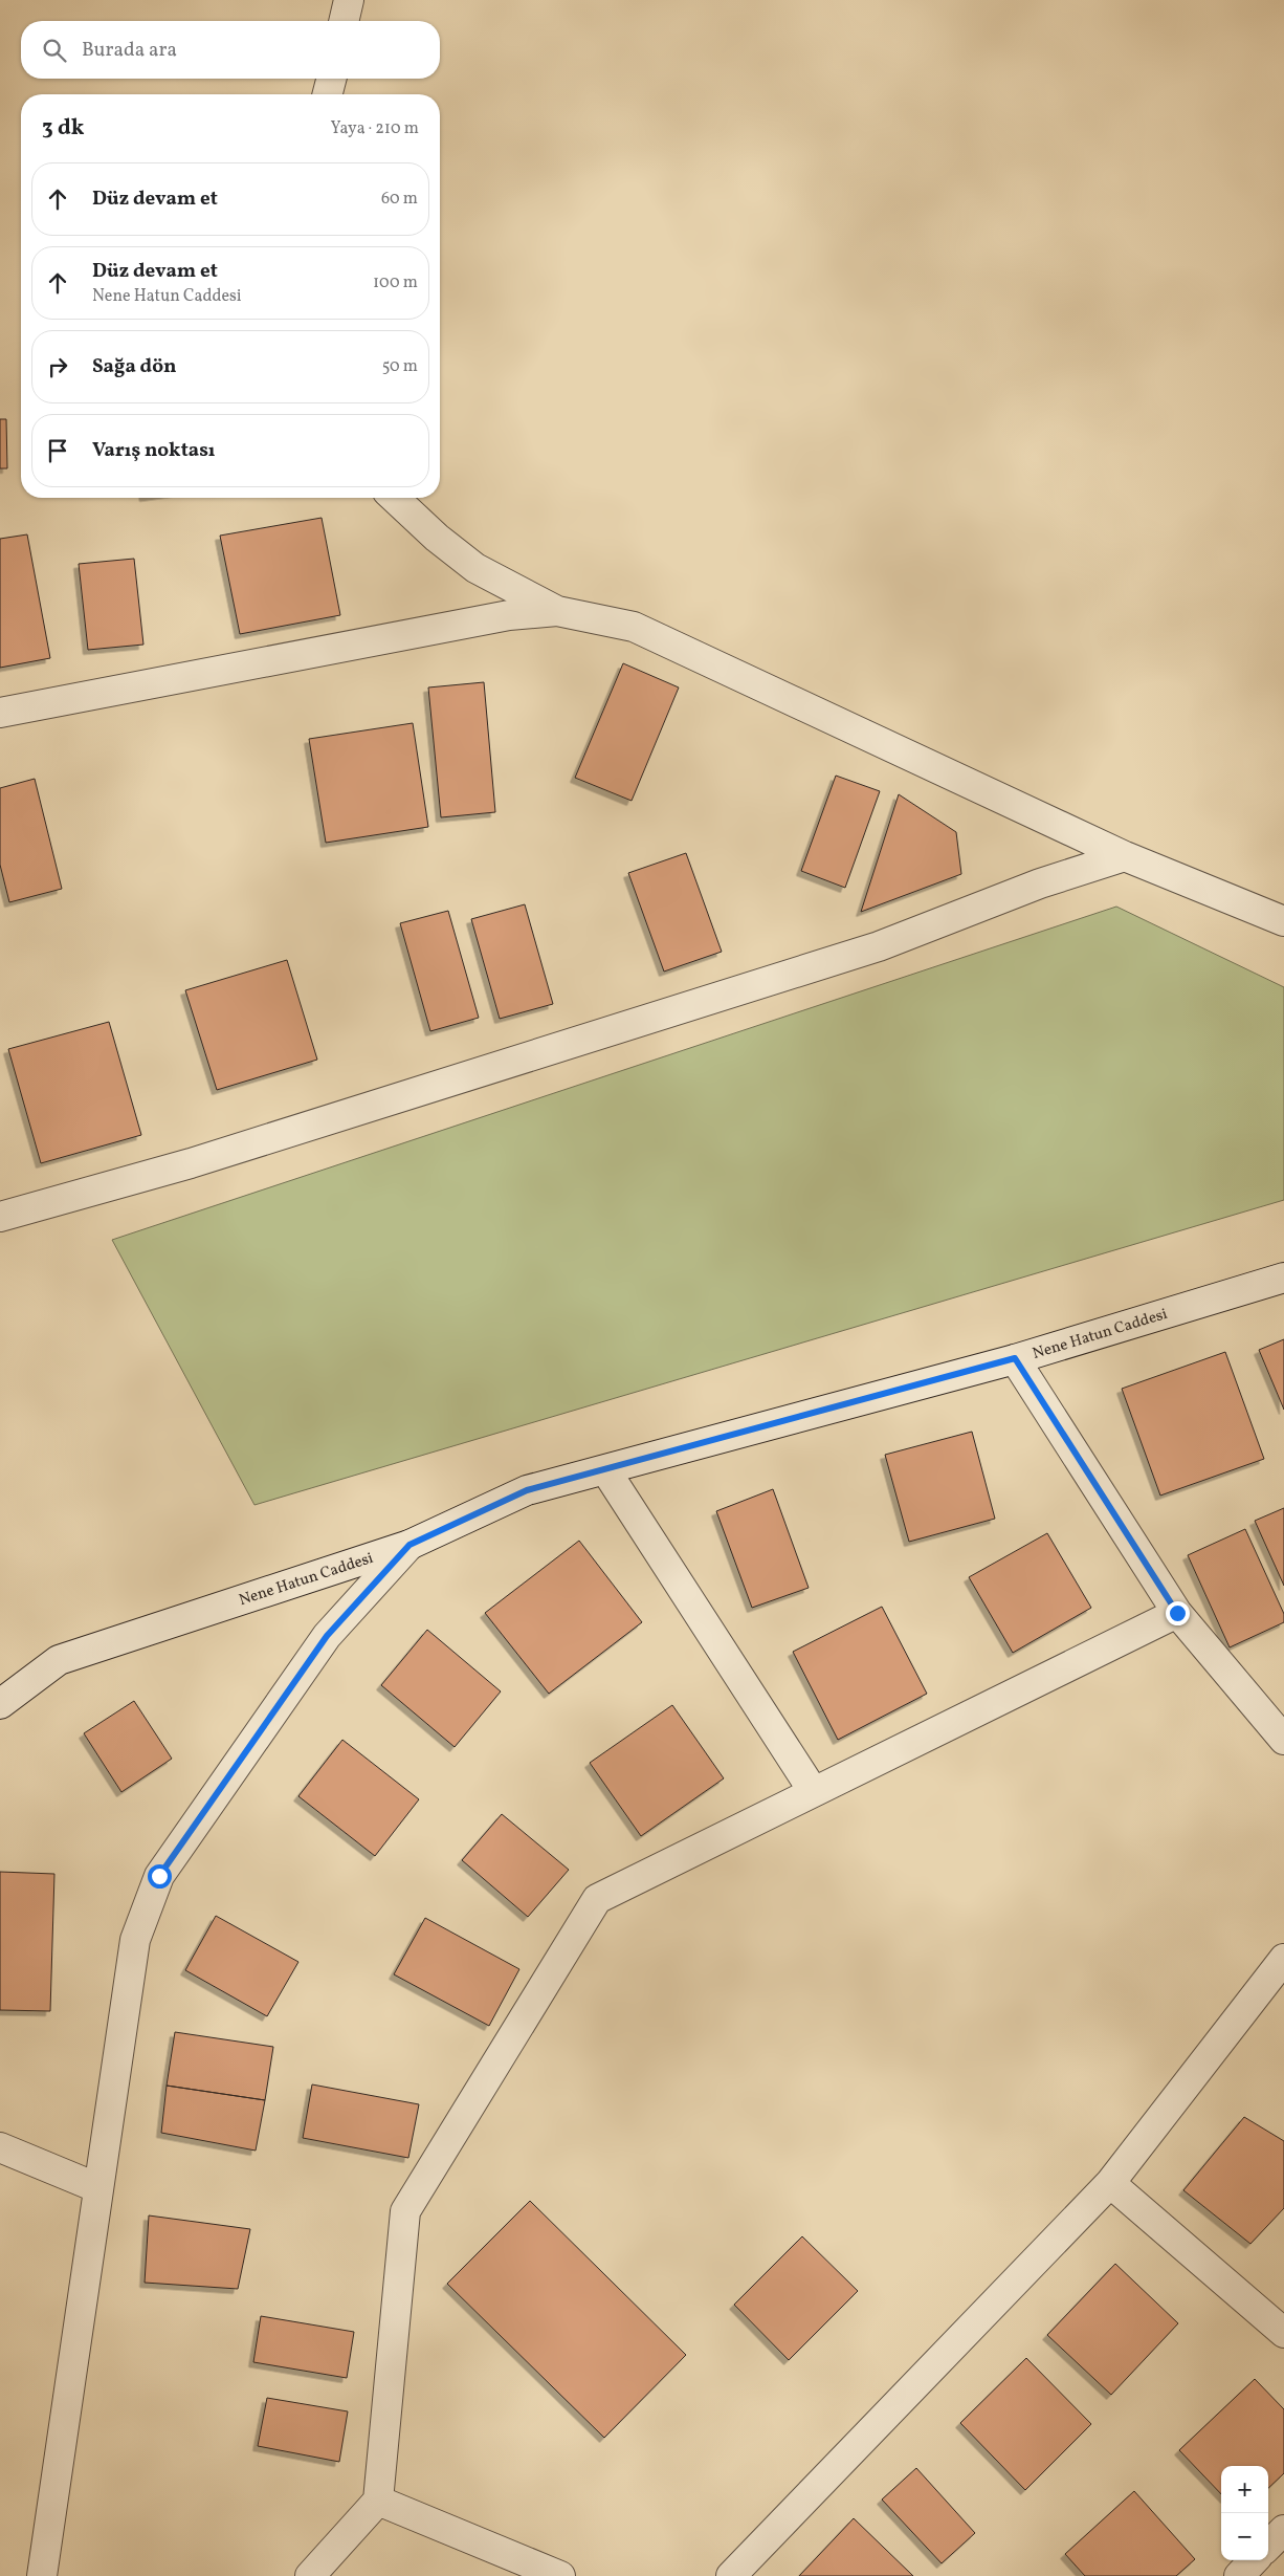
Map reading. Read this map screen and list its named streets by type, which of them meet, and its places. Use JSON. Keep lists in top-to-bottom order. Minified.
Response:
{"streets":{"street":["Nene Hatun Caddesi"]},"page":{"search":"Burada ara","heading":["3 dk","Yaya · 210 m"],"list":[["Düz devam et","60 m"],["Düz devam et","Nene Hatun Caddesi","100 m"],["Sağa dön","50 m"],"Varış noktası"],"map_buttons":["+","−"]}}
